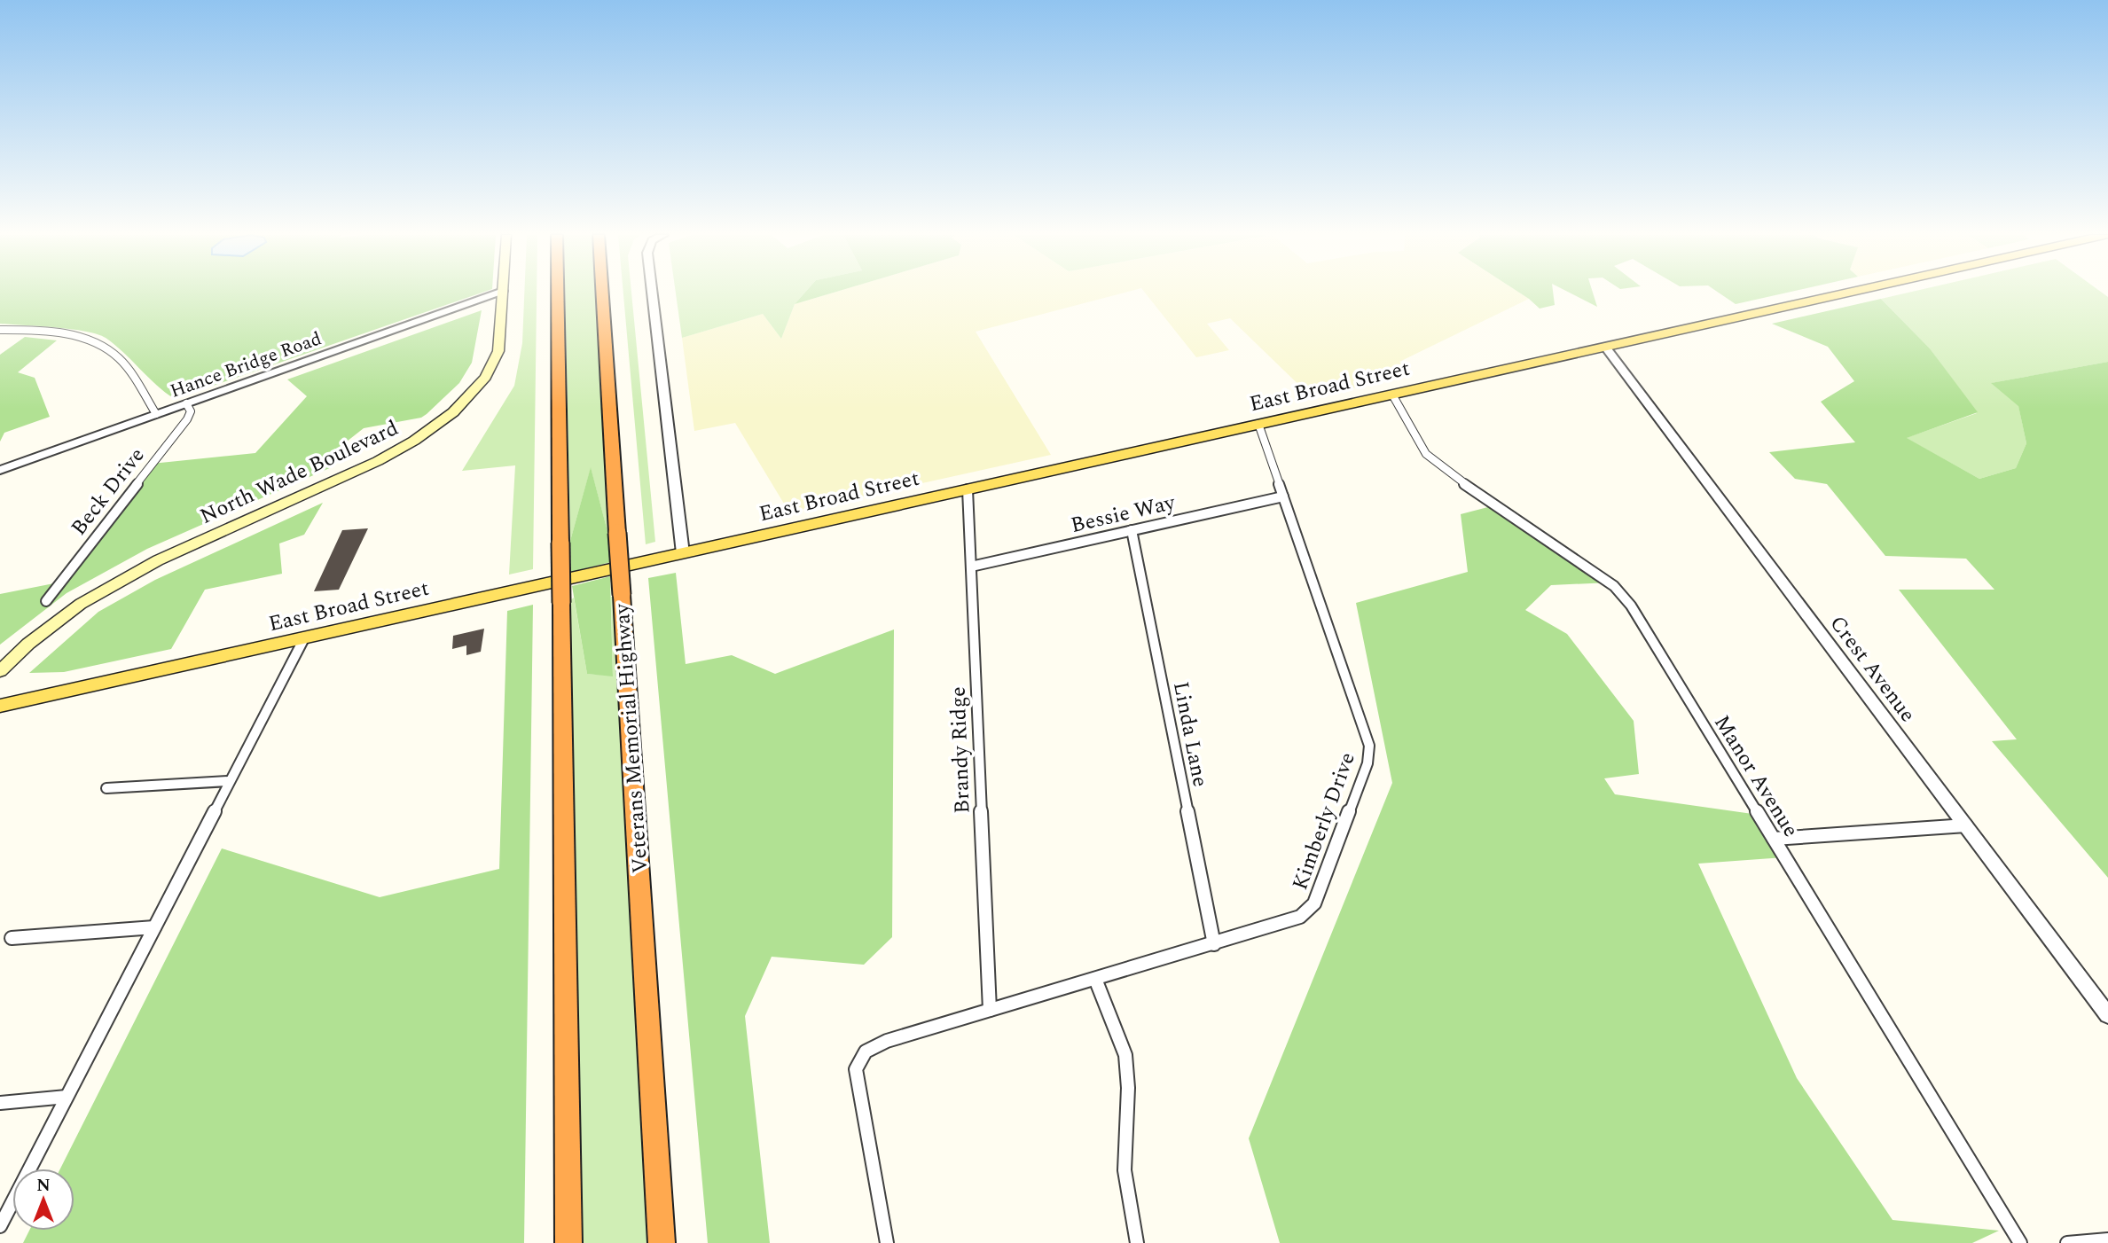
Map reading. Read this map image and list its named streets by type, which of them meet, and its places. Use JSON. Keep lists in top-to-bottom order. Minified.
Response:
{"streets":{"highway":["Veterans Memorial Highway"],"main road":["East Broad Street","North Wade Boulevard"],"street":["Hance Bridge Road","Beck Drive","Bessie Way","Crest Avenue","Linda Lane","Brandy Ridge","Manor Avenue","Kimberly Drive"]},"crossings":[["Hance Bridge Road","Beck Drive"],["East Broad Street","Crest Avenue"],["East Broad Street","Brandy Ridge"],["East Broad Street","Manor Avenue"],["East Broad Street","Kimberly Drive"],["Bessie Way","Linda Lane"],["Bessie Way","Brandy Ridge"],["Bessie Way","Kimberly Drive"],["Linda Lane","Kimberly Drive"],["Brandy Ridge","Kimberly Drive"]],"north":"top"}
